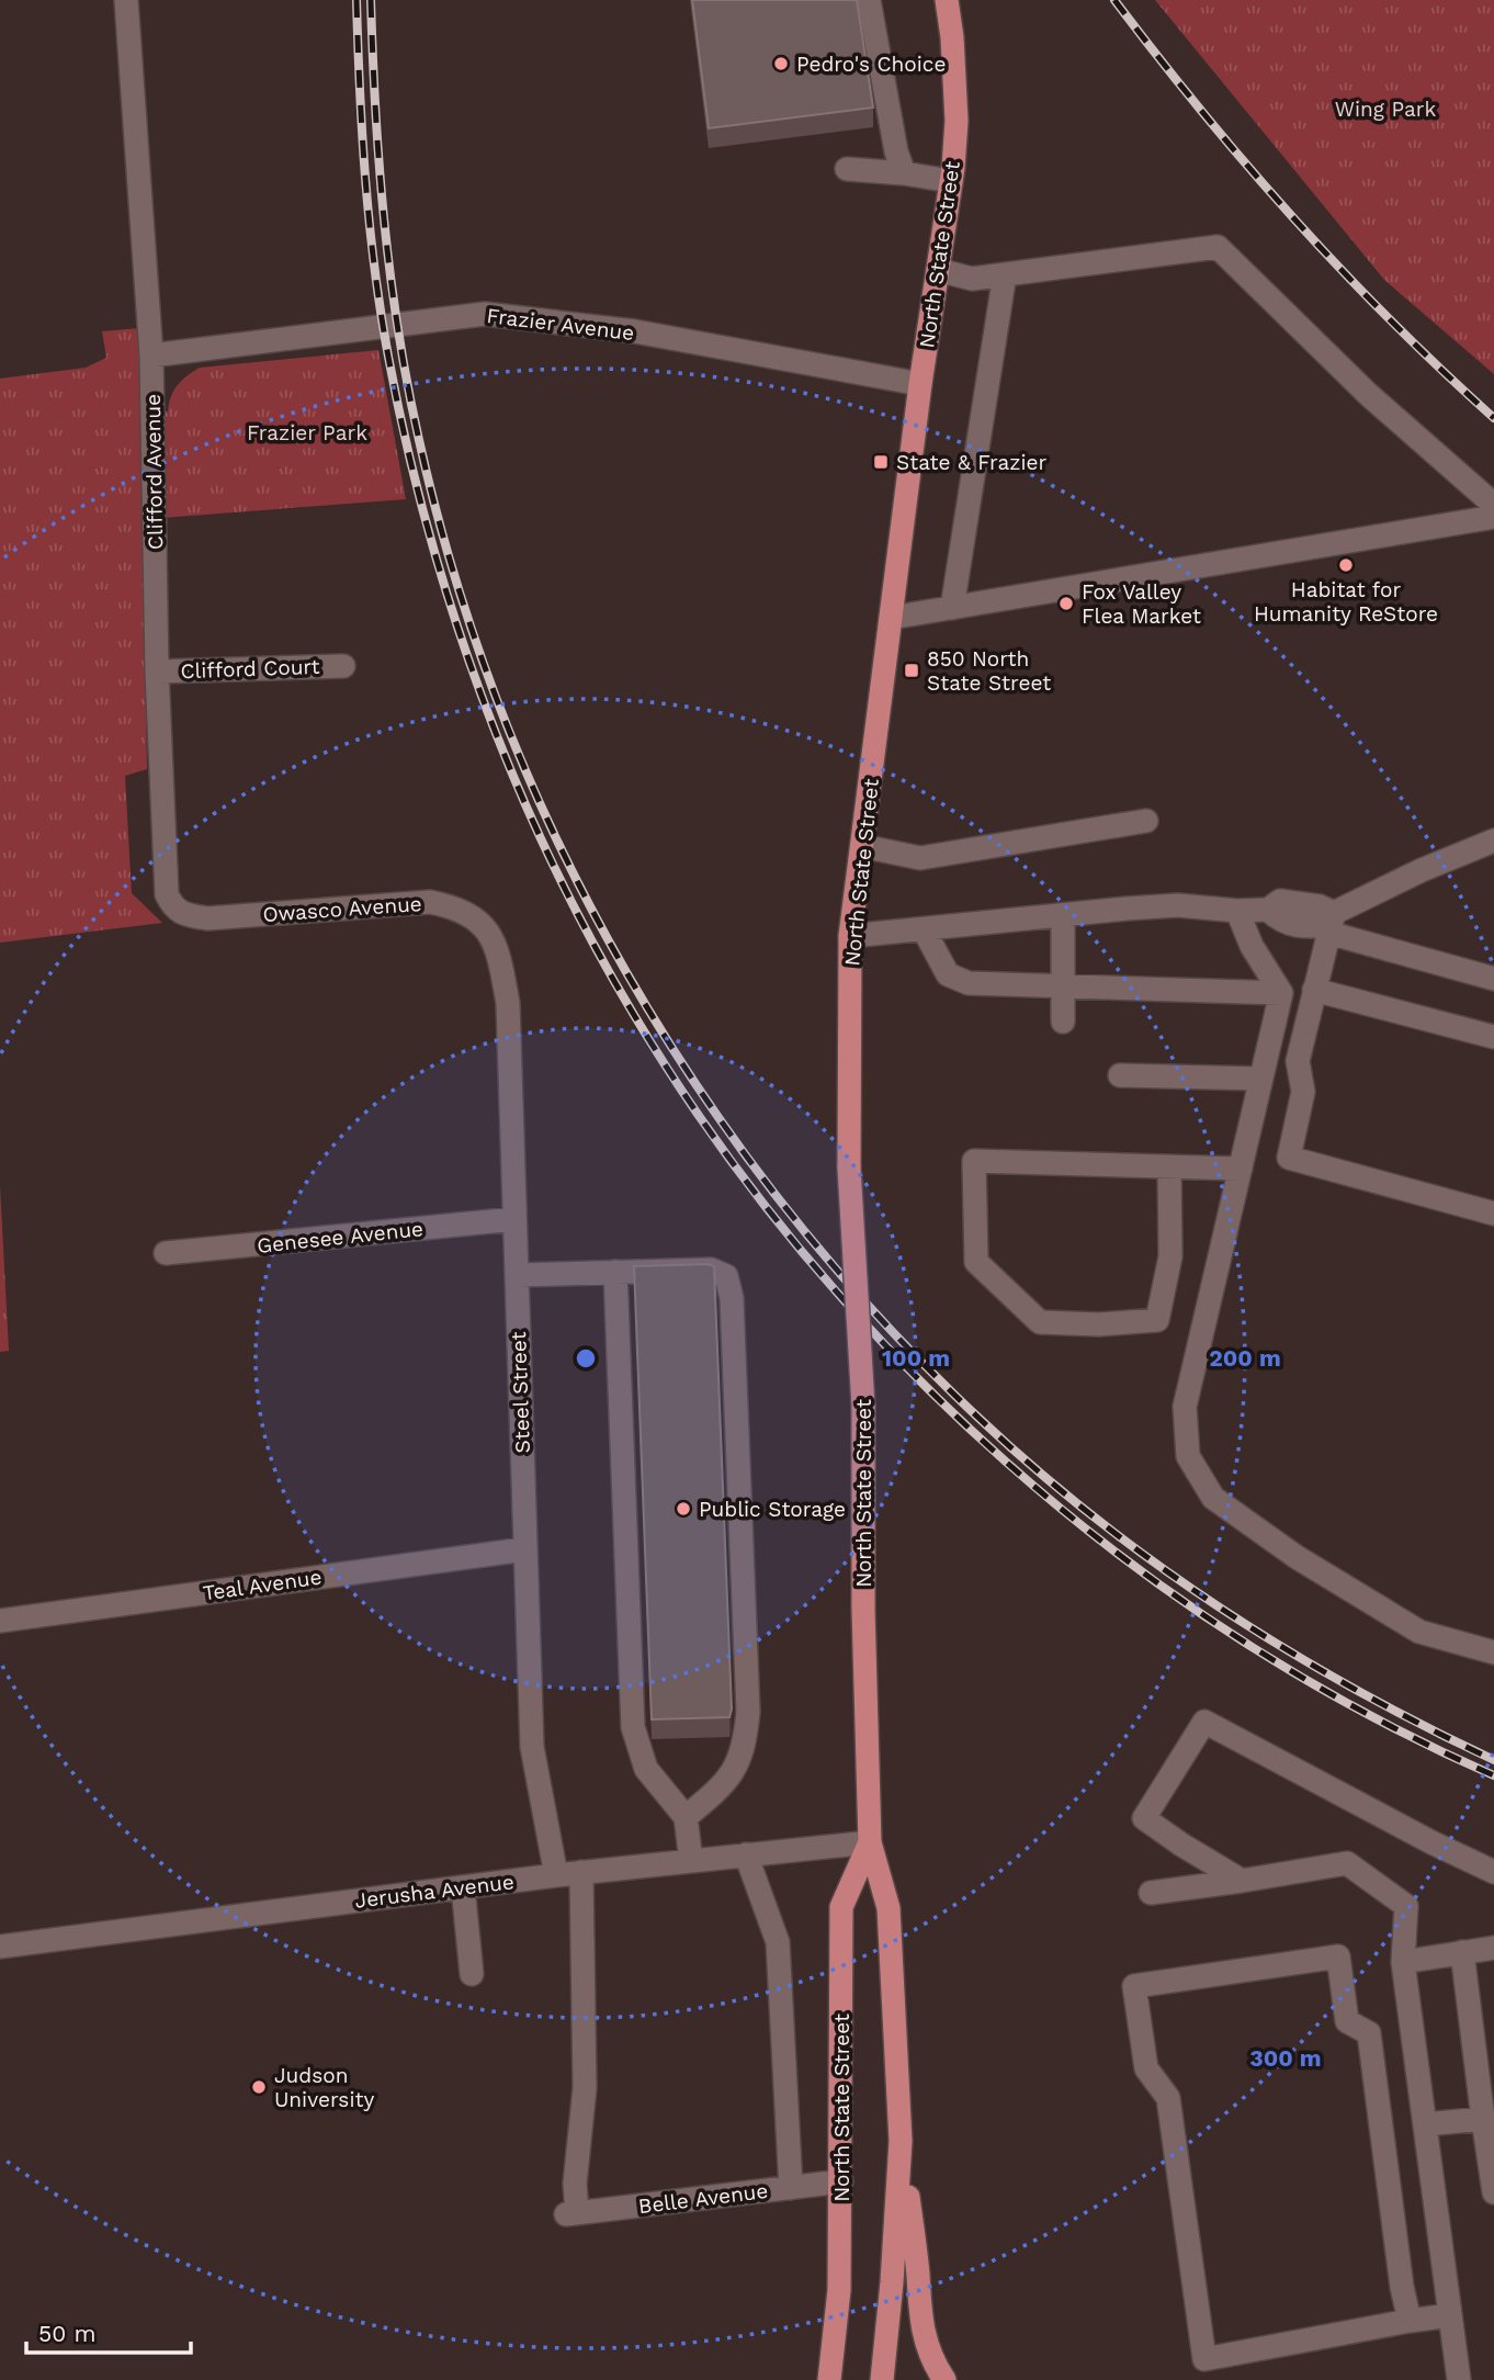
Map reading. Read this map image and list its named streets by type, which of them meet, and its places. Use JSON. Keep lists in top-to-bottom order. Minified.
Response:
{"streets":{"main road":["North State Street"],"street":["Frazier Avenue","Clifford Avenue","Clifford Court","Owasco Avenue","Genesee Avenue","Steel Street","Teal Avenue","Jerusha Avenue","Belle Avenue"]},"crossings":[["North State Street","Frazier Avenue"],["North State Street","Jerusha Avenue"],["North State Street","Belle Avenue"],["Frazier Avenue","Clifford Avenue"],["Clifford Avenue","Clifford Court"],["Clifford Avenue","Owasco Avenue"],["Owasco Avenue","Steel Street"],["Genesee Avenue","Steel Street"],["Steel Street","Teal Avenue"],["Steel Street","Jerusha Avenue"],["Jerusha Avenue","Belle Avenue"]],"parks":["Wing Park","Frazier Park"],"places":{"other":["Pedro's Choice","Habitat for Humanity ReStore","Fox Valley Flea Market","Public Storage","Judson University"],"transit":["State & Frazier","850 North State Street"]},"scale_bar":"50 m","rings":["100 m","200 m","300 m"]}
